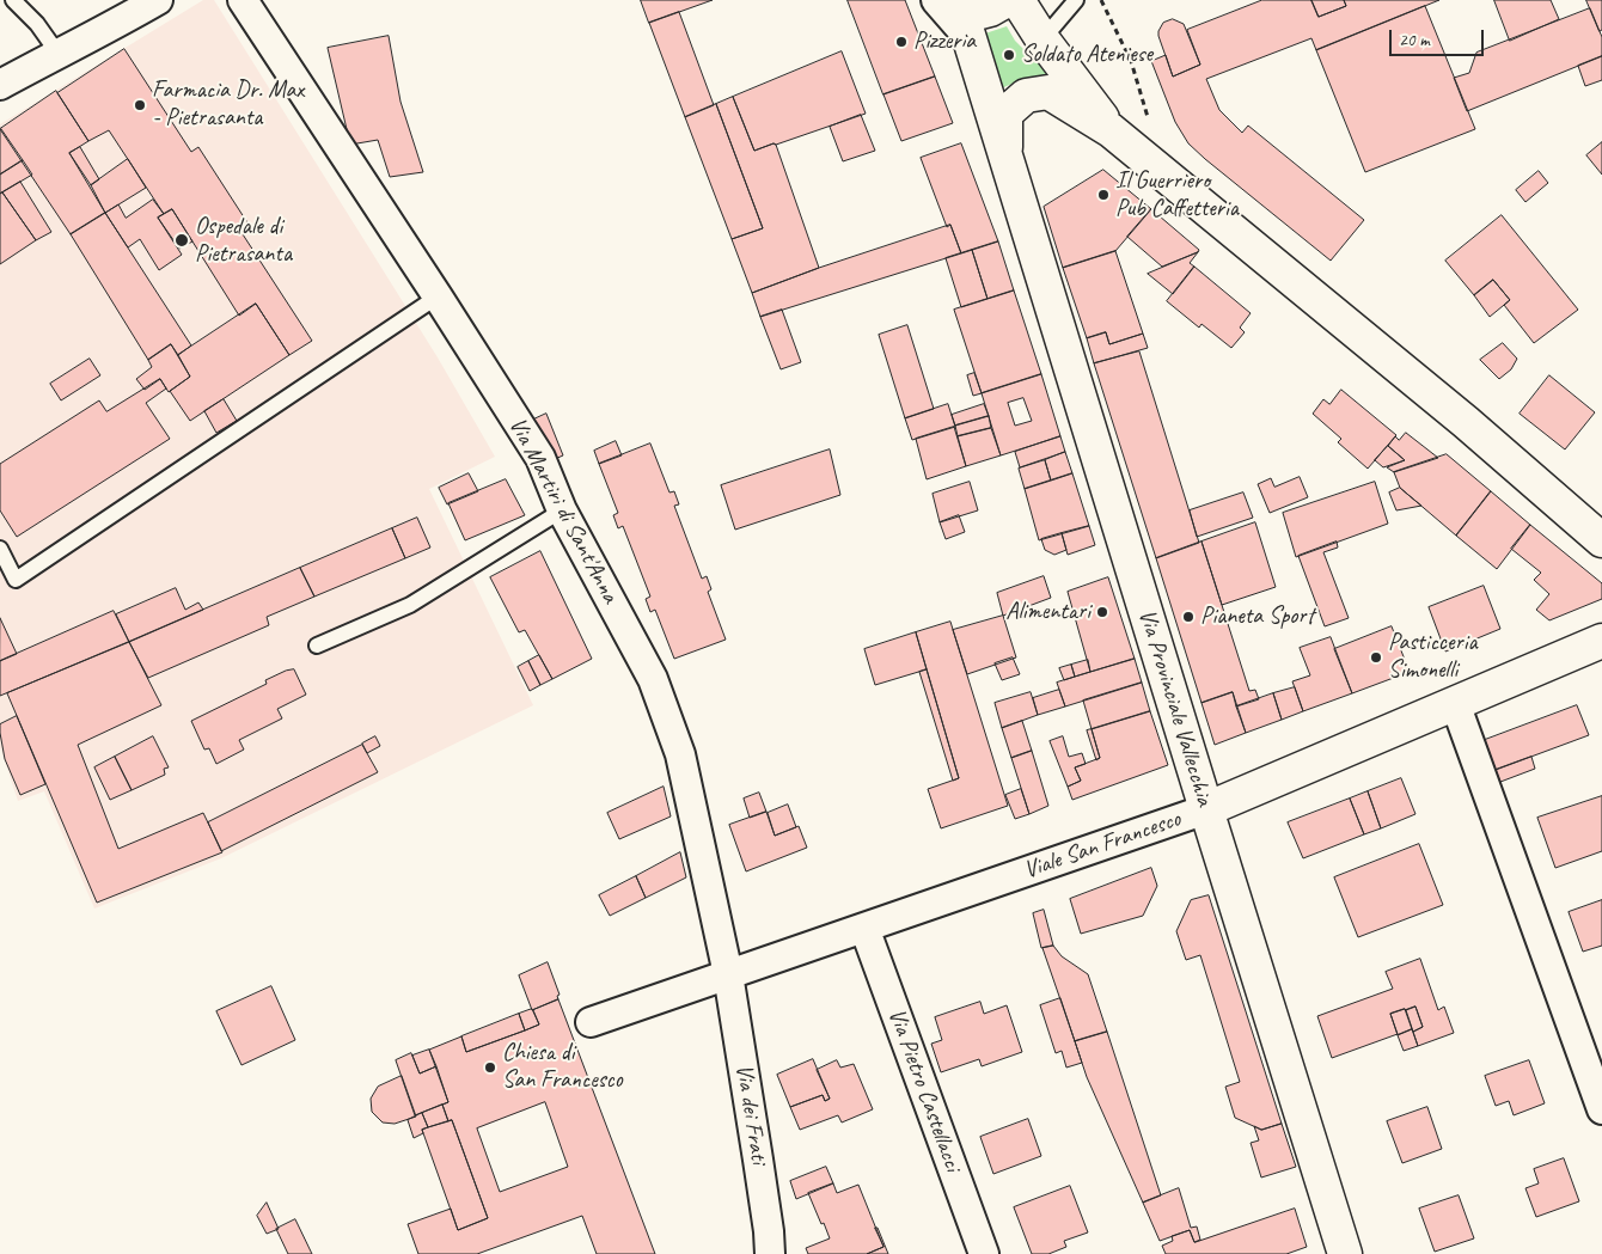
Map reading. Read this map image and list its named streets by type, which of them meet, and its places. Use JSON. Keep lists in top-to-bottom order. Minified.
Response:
{"streets":{"main road":["Via Provinciale Vallecchia","Viale San Francesco"],"street":["Via Martiri di Sant'Anna","Via Pietro Castellacci","Via dei Frati"]},"crossings":[["Via Martiri di Sant'Anna","Viale San Francesco"],["Via Martiri di Sant'Anna","Via dei Frati"],["Via Provinciale Vallecchia","Viale San Francesco"],["Viale San Francesco","Via Pietro Castellacci"],["Viale San Francesco","Via dei Frati"]],"places":["Pizzeria","Soldato Ateniese","Farmacia Dr. Max - Pietrasanta","Il Guerriero Pub Caffetteria","Ospedale di Pietrasanta","Alimentari","Pianeta Sport","Pasticceria Simonelli","Chiesa di San Francesco"],"scale_bar":"20 m"}
